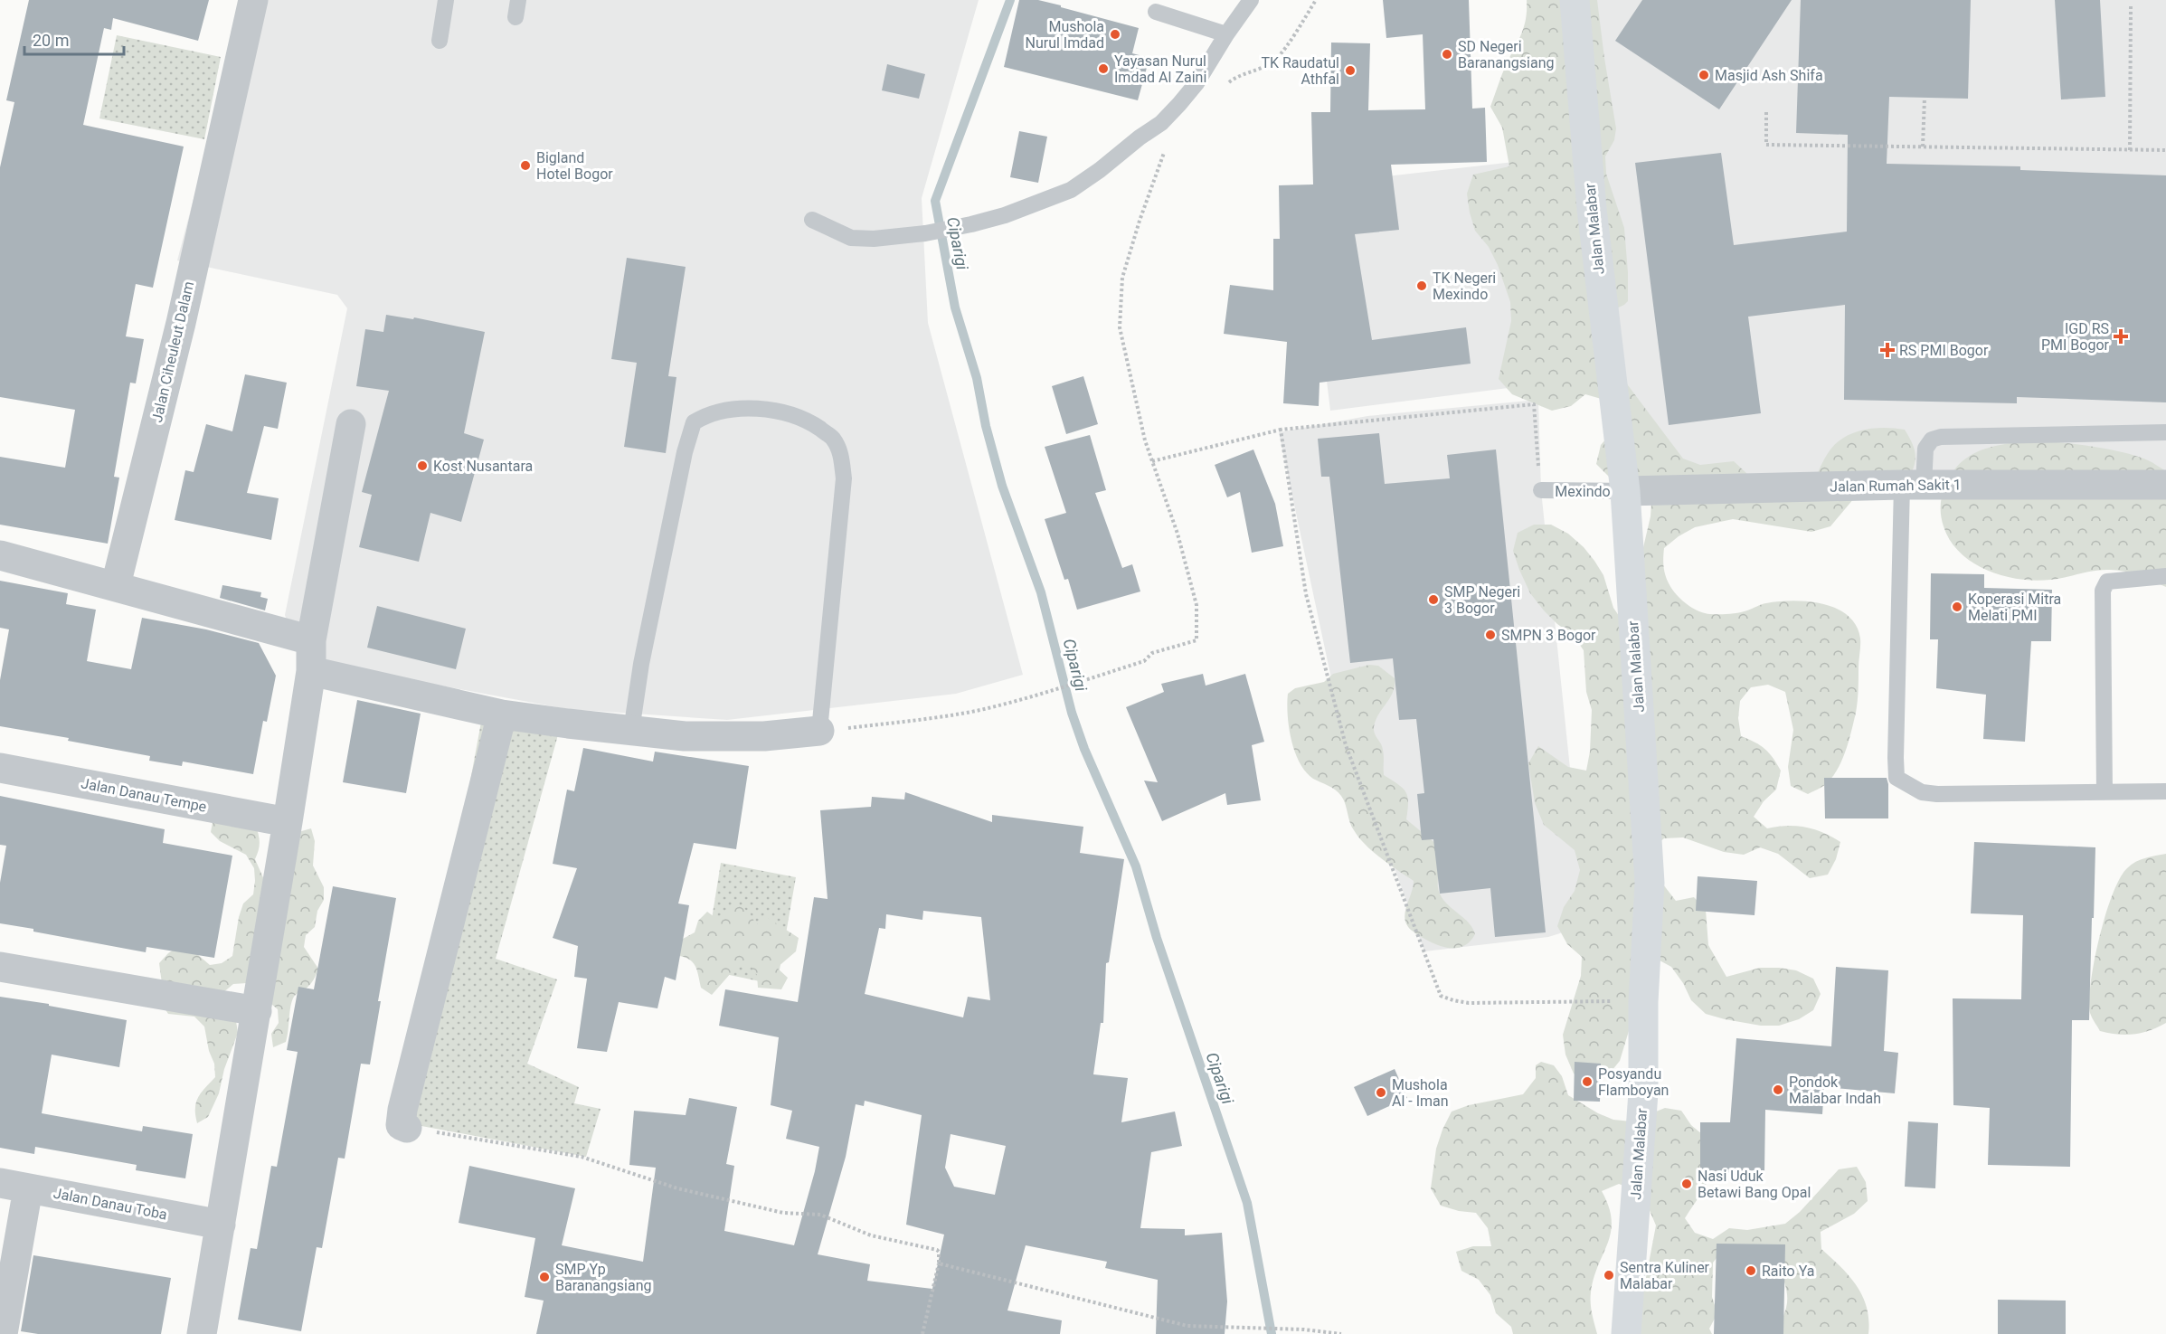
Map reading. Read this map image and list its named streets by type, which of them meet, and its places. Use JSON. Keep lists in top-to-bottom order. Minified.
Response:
{"streets":{"street":["Jalan Malabar","Jalan Ciheuleut Dalam","Jalan Rumah Sakit 1","Jalan Danau Tempe","Jalan Danau Toba"],"lane":["Mexindo"]},"crossings":[["Jalan Malabar","Jalan Rumah Sakit 1"],["Jalan Malabar","Mexindo"],["Jalan Rumah Sakit 1","Mexindo"]],"water":["Ciparigi"],"places":{"other":["Mushola Nurul Imdad","SD Negeri Baranangsiang","Yayasan Nurul Imdad Al Zaini","TK Raudatul Athfal","Masjid Ash Shifa","Bigland Hotel Bogor","TK Negeri Mexindo","Kost Nusantara","SMP Negeri 3 Bogor","Koperasi Mitra Melati PMI","SMPN 3 Bogor","Posyandu Flamboyan","Pondok Malabar Indah","Mushola Al - Iman","Nasi Uduk Betawi Bang Opal","Raito Ya","Sentra Kuliner Malabar","SMP Yp Baranangsiang"],"health":["IGD RS PMI Bogor","RS PMI Bogor"]},"scale_bar":"20 m"}
